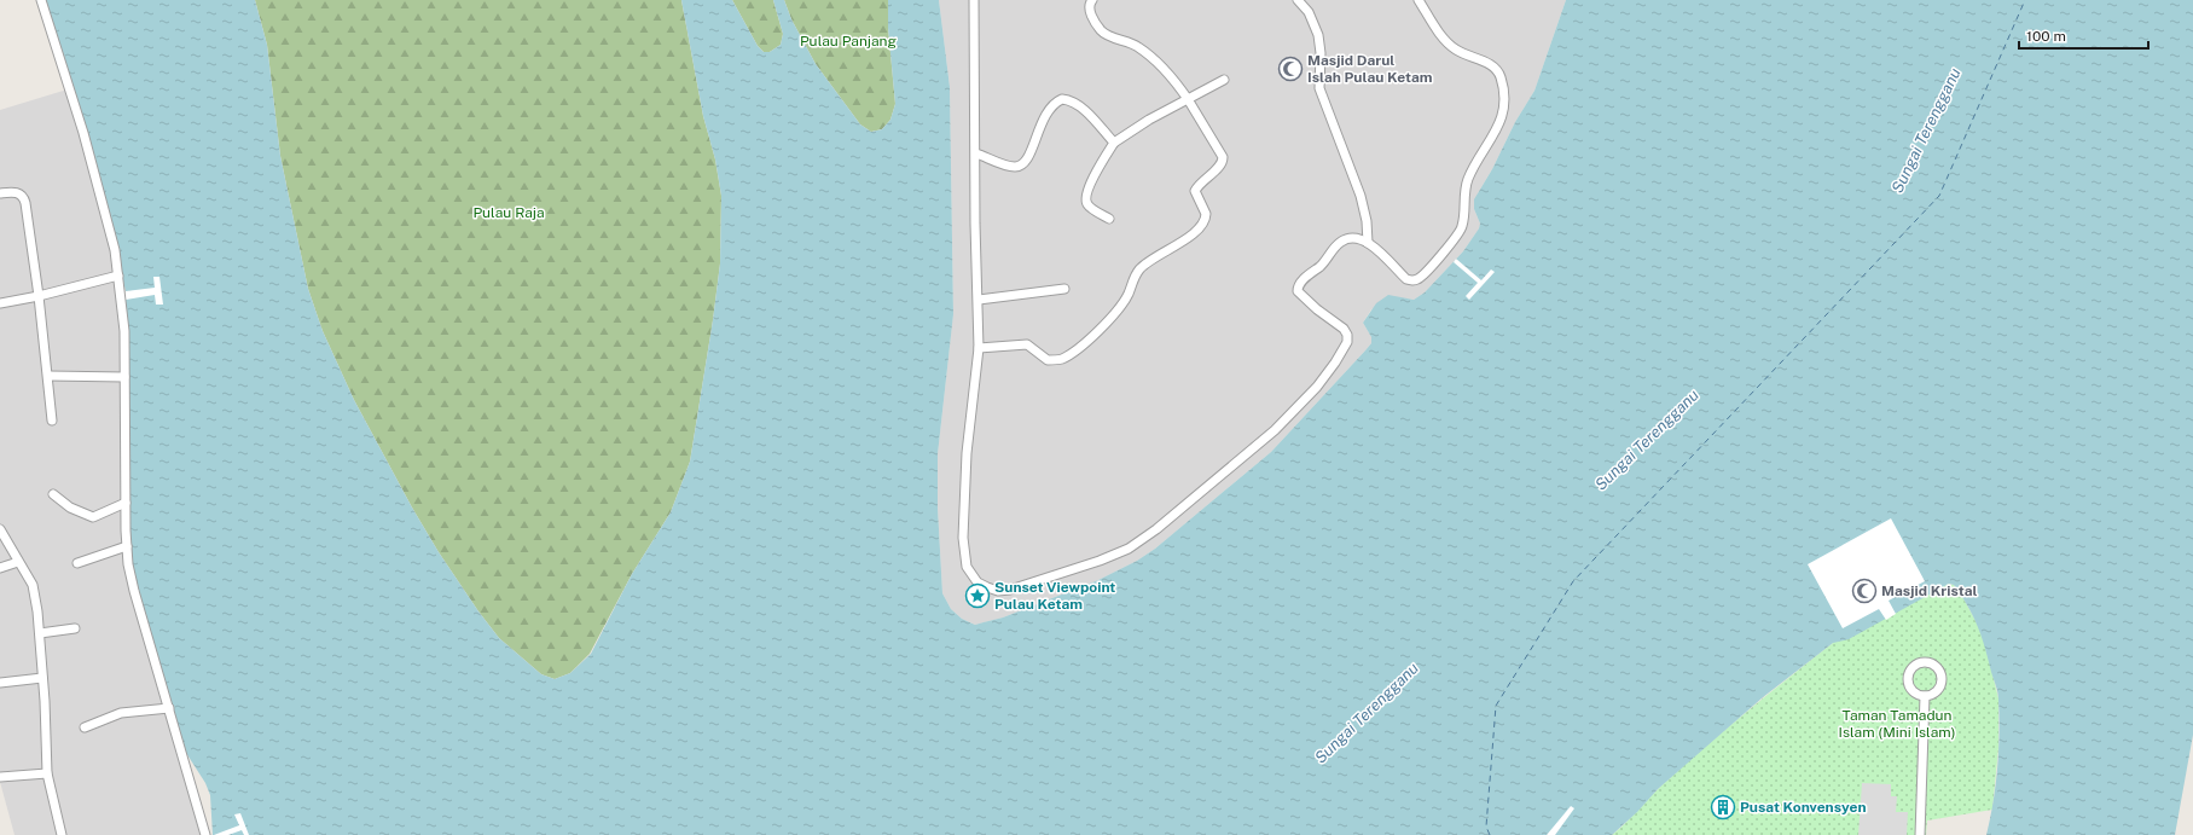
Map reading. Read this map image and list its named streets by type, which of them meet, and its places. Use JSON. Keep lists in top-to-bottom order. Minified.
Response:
{"water":["Sungai Terengganu"],"parks":["Pulau Panjang","Pulau Raja","Taman Tamadun Islam (Mini Islam)"],"places":{"mosque":["Masjid Darul Islah Pulau Ketam","Masjid Kristal"],"place":["Sunset Viewpoint Pulau Ketam"],"building":["Pusat Konvensyen"]},"scale_bar":"100 m"}
